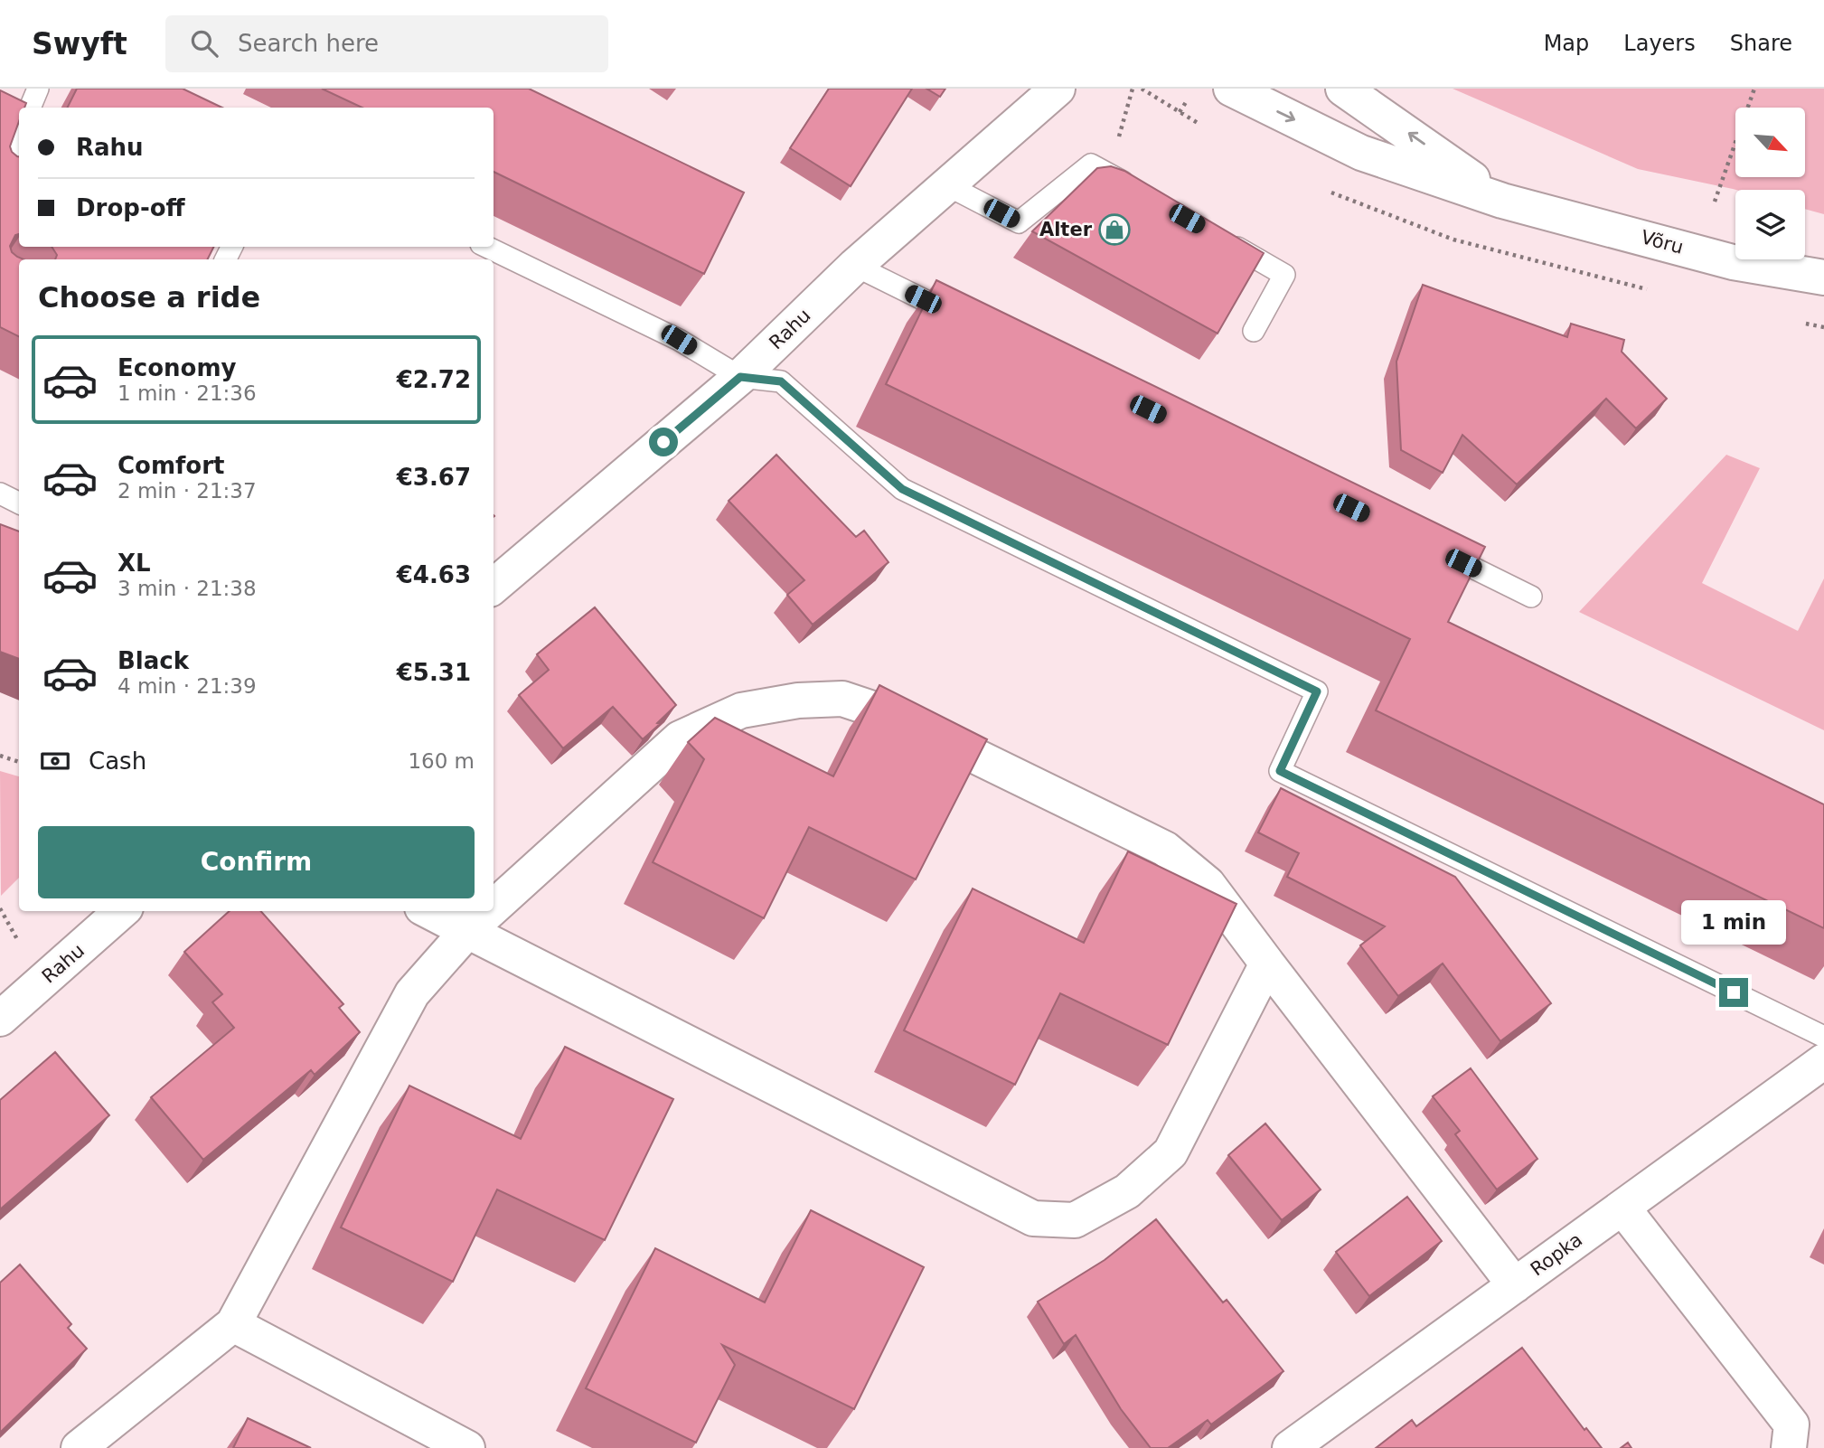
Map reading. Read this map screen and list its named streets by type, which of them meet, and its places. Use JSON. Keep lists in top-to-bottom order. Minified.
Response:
{"streets":{"street":["Võru","Rahu","Ropka"]},"places":{"shop":["Alter"]},"north":"bottom right","page":{"header":"Swyft","search":"Search here","nav":["Map","Layers","Share"],"banner":["Rahu","Drop-off"],"heading":"Choose a ride","list":[{"name":"Economy","note":"1 min · 21:36","value":"€2.72"},{"name":"Comfort","note":"2 min · 21:37","value":"€3.67"},{"name":"XL","note":"3 min · 21:38","value":"€4.63"},{"name":"Black","note":"4 min · 21:39","value":"€5.31"}],"pay":["Cash","160 m"],"buttons":"Confirm","bubble":"1 min"}}
